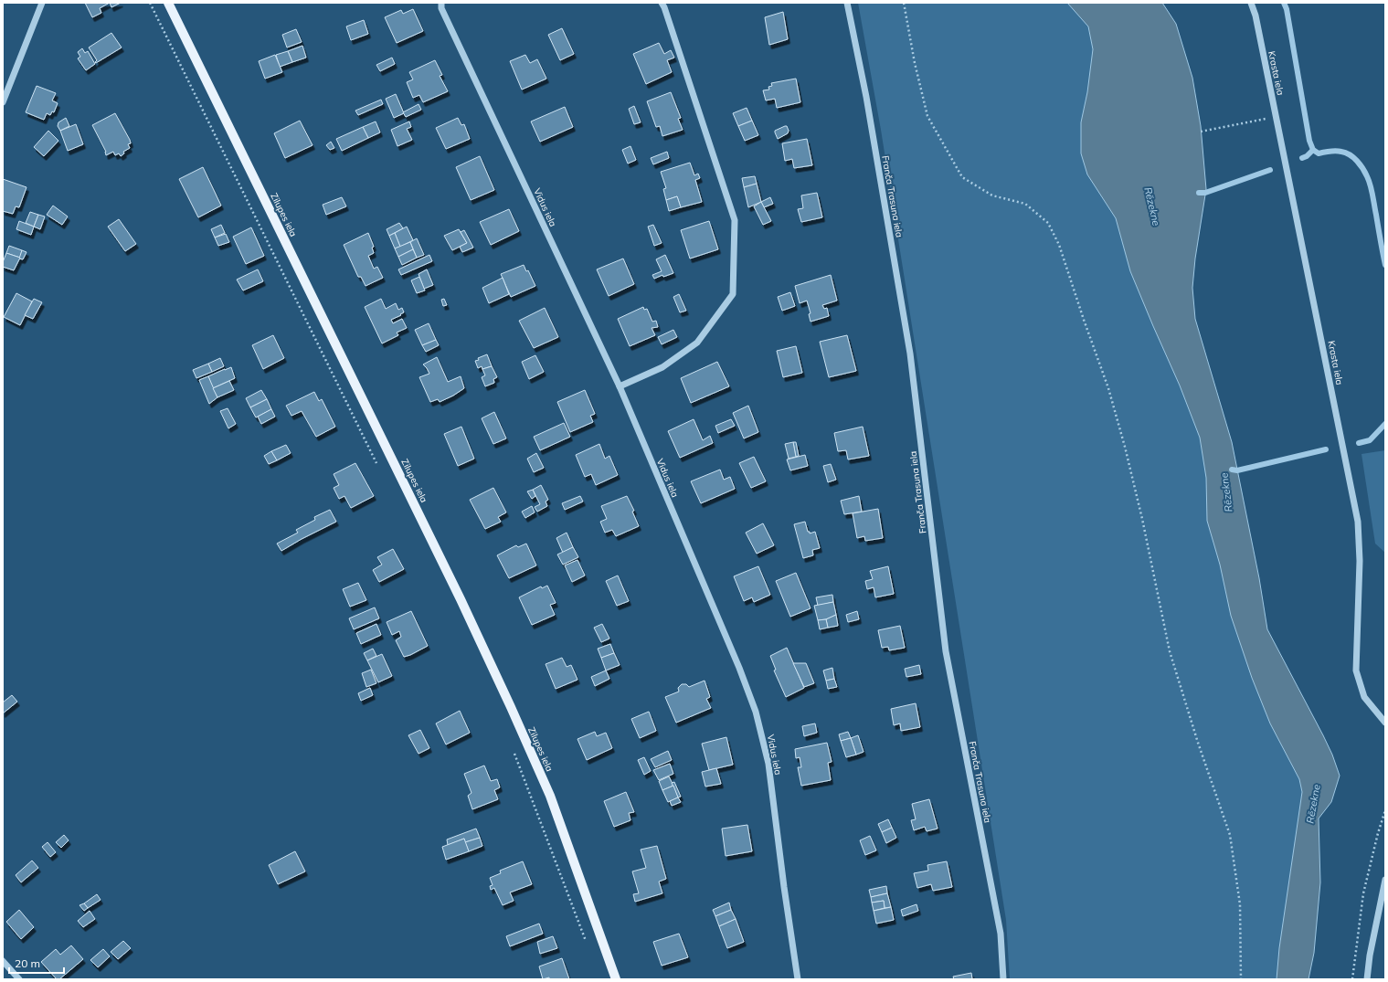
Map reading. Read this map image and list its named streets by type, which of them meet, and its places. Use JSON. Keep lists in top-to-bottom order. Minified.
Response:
{"streets":{"main road":["Zilupes iela"],"street":["Krasta iela","Franča Trasuna iela","Vidus iela"]},"water":["Rēzekne"],"scale_bar":"20 m"}
